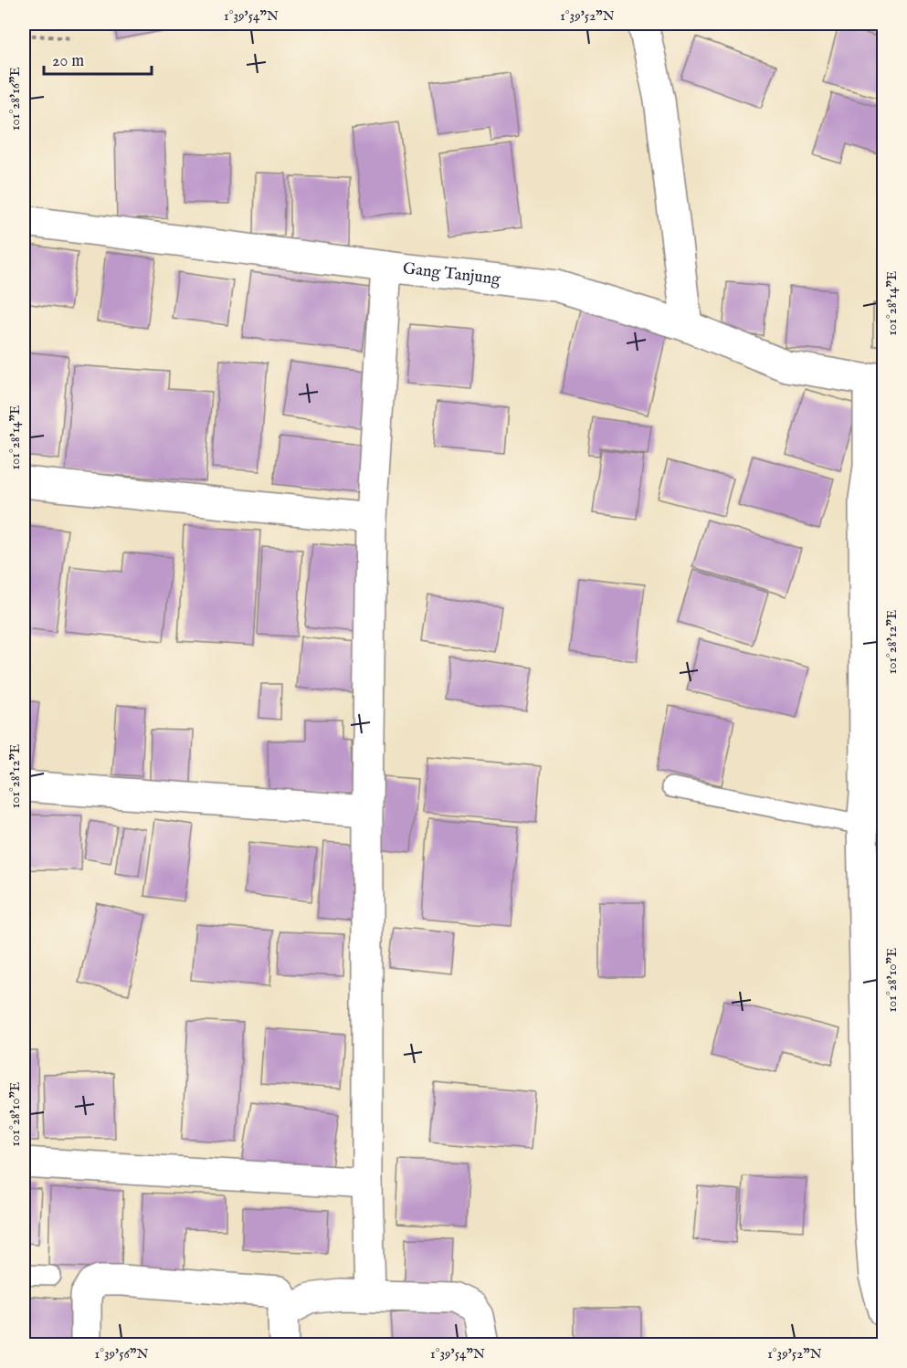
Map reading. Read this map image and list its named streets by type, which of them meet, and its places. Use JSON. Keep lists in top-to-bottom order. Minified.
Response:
{"streets":{"street":["Gang Tanjung"]},"scale_bar":"20 m","coordinates":["1°39'54\"N","1°39'52\"N","101°28'16\"E","101°28'14\"E","101°28'12\"E","101°28'10\"E","1°39'56\"N"]}
